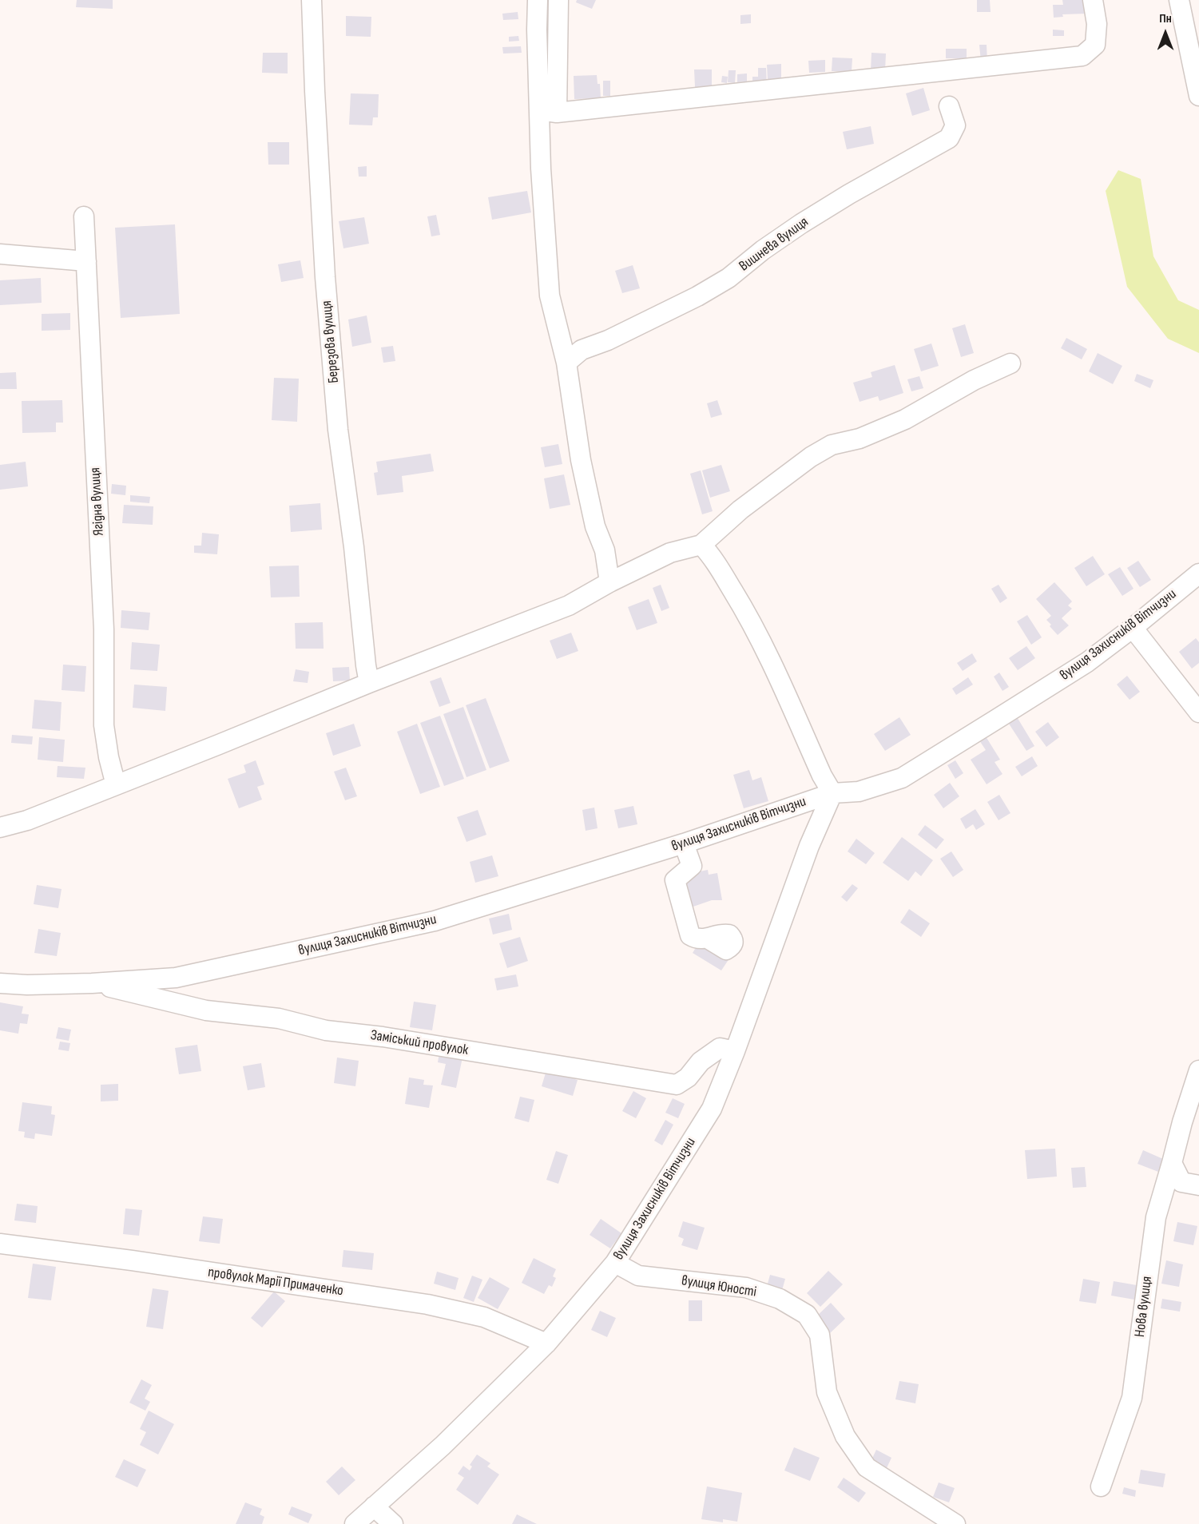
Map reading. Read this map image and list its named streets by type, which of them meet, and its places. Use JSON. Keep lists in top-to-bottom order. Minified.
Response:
{"streets":{"street":["Вишнева вулиця","Березова вулиця","Ягідна вулиця","вулиця Захисників Вітчизни","Заміський провулок","провулок Марії Примаченко","вулиця Юності","Нова вулиця"]},"crossings":[["вулиця Захисників Вітчизни","Заміський провулок"],["вулиця Захисників Вітчизни","провулок Марії Примаченко"],["вулиця Захисників Вітчизни","вулиця Юності"]],"north":"top"}
